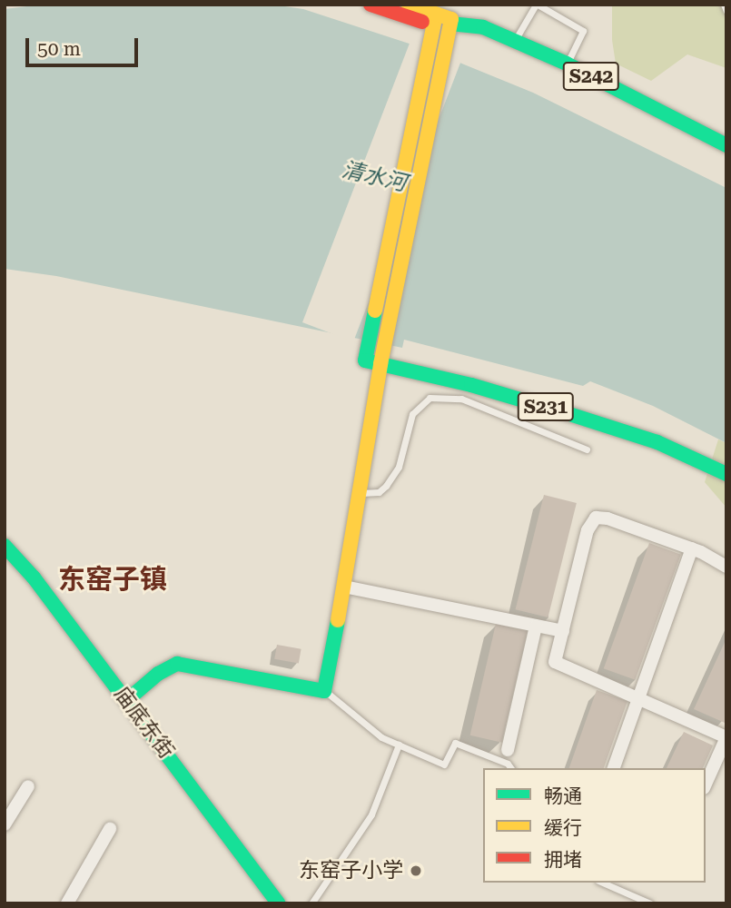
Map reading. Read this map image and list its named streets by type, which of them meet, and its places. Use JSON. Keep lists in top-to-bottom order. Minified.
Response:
{"streets":{"main road":["S242","S231","庙底东街"]},"districts":["东窑子镇"],"water":["清水河"],"places":["东窑子小学"],"legend":["畅通","缓行","拥堵"],"scale_bar":"50 m"}
